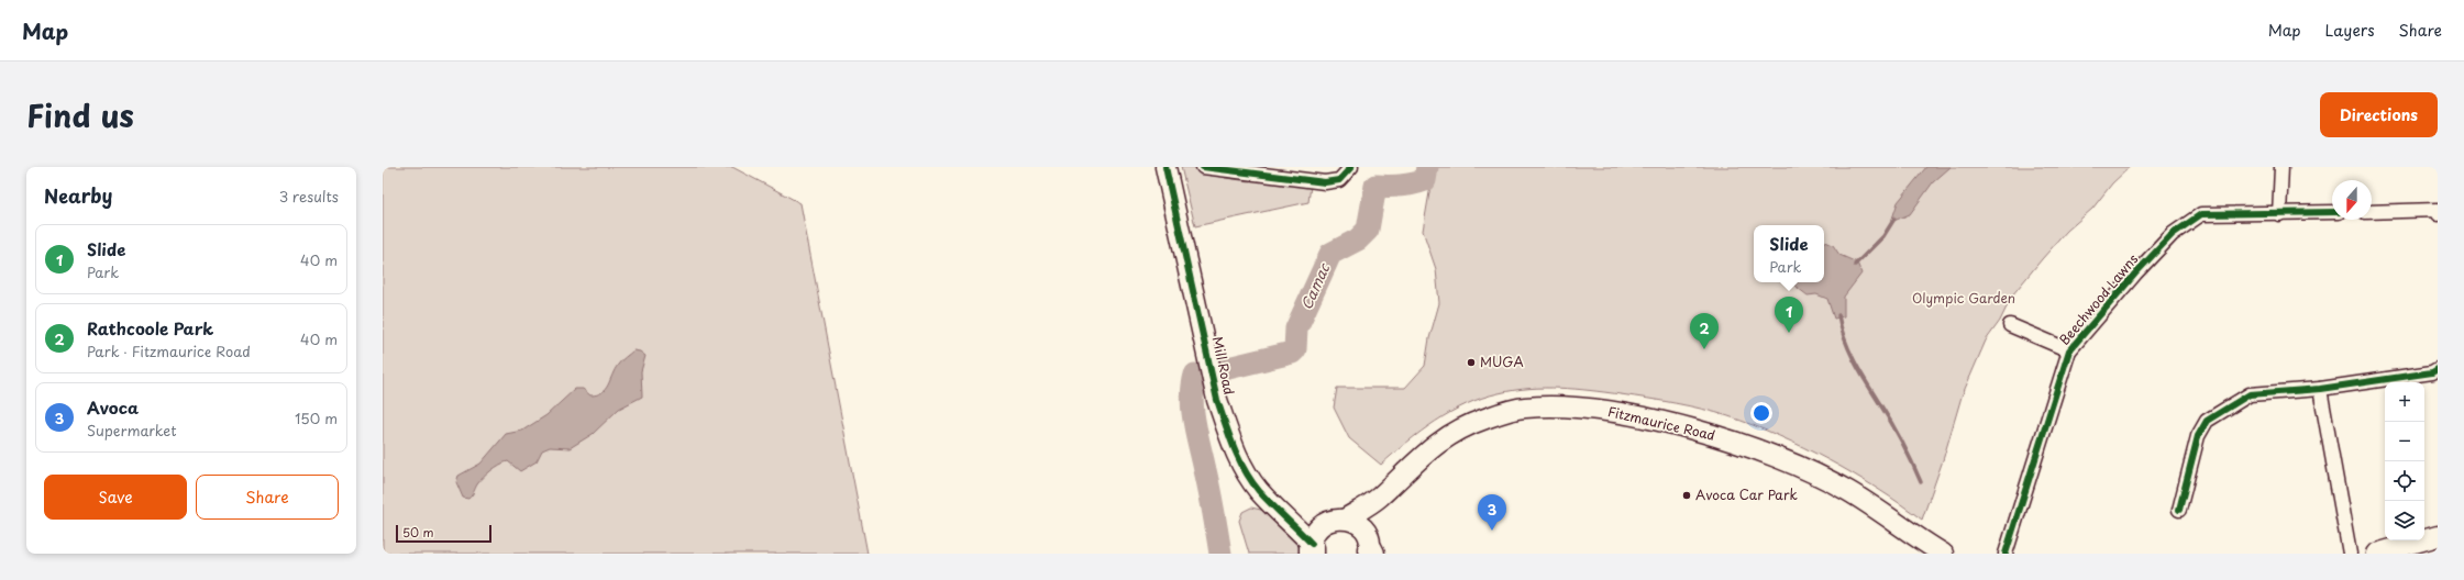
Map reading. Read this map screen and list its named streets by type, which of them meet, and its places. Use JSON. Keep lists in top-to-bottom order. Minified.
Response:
{"streets":{"main road":["Mill Road","Fitzmaurice Road"],"street":["Beechwood Lawns"]},"crossings":[["Mill Road","Fitzmaurice Road"]],"water":["Camac"],"parks":["Olympic Garden"],"places":["MUGA","Avoca Car Park"],"scale_bar":"50 m","north":"bottom","page":{"header":"Map","nav":["Map","Layers","Share"],"title":"Find us","buttons":["Directions",["Save","Share"]],"heading":["Nearby","3 results"],"list":[{"mark":"1","name":"Slide","note":"Park","value":"40 m"},{"mark":"2","name":"Rathcoole Park","note":"Park · Fitzmaurice Road","value":"40 m"},{"mark":"3","name":"Avoca","note":"Supermarket","value":"150 m"}],"popup":["Slide","Park"],"pins":["1","2","3"],"map_buttons":["+","−"],"scale":"50 m"}}
